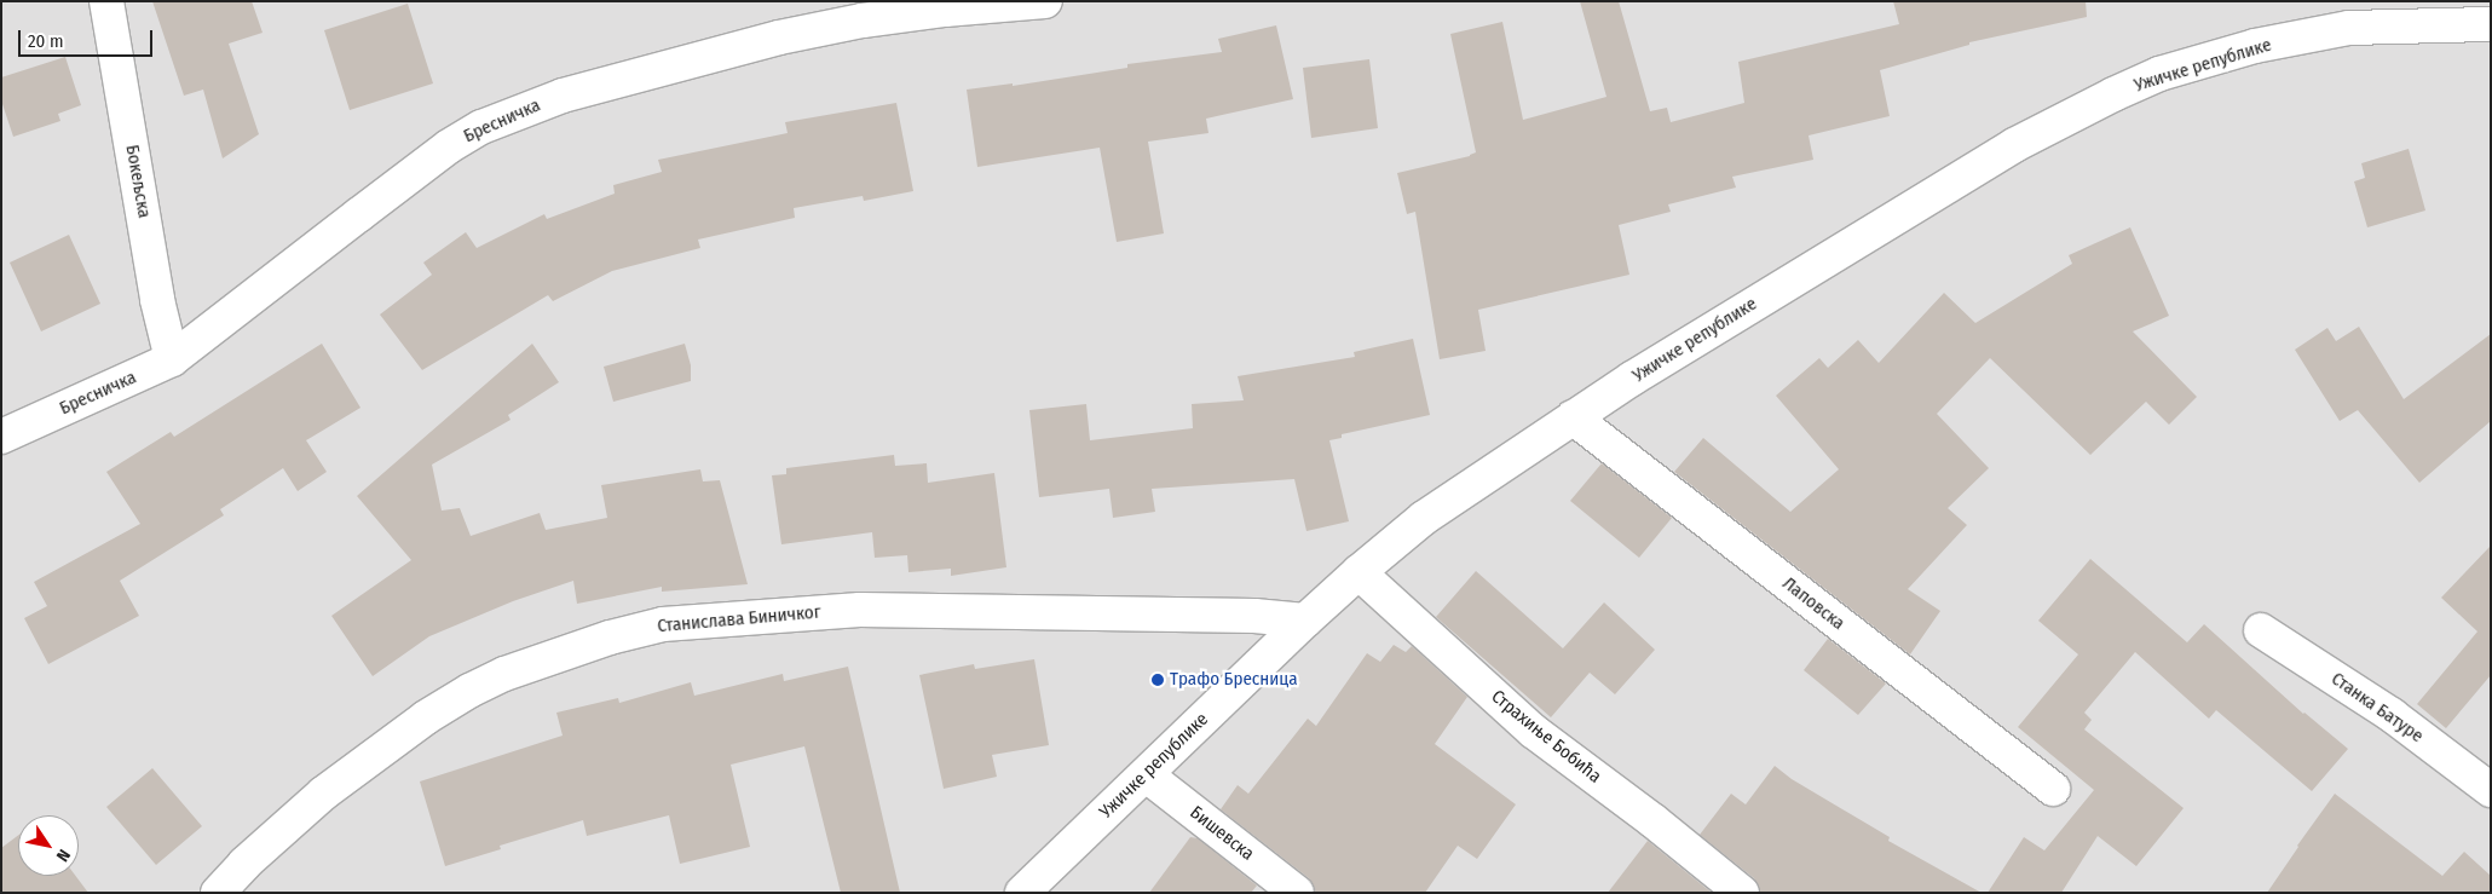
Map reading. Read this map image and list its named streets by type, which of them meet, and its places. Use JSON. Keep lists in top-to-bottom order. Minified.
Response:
{"streets":{"street":["Ужичке републике","Бресничка","Бокељска","Лаповска","Станислава Биничког","Станка Батуре","Страхиње Бобића","Бишевска"]},"crossings":[["Ужичке републике","Лаповска"],["Ужичке републике","Станислава Биничког"],["Ужичке републике","Страхиње Бобића"],["Ужичке републике","Бишевска"],["Бресничка","Бокељска"]],"places":["Трафо Бресница"],"scale_bar":"20 m","north":"bottom right"}
